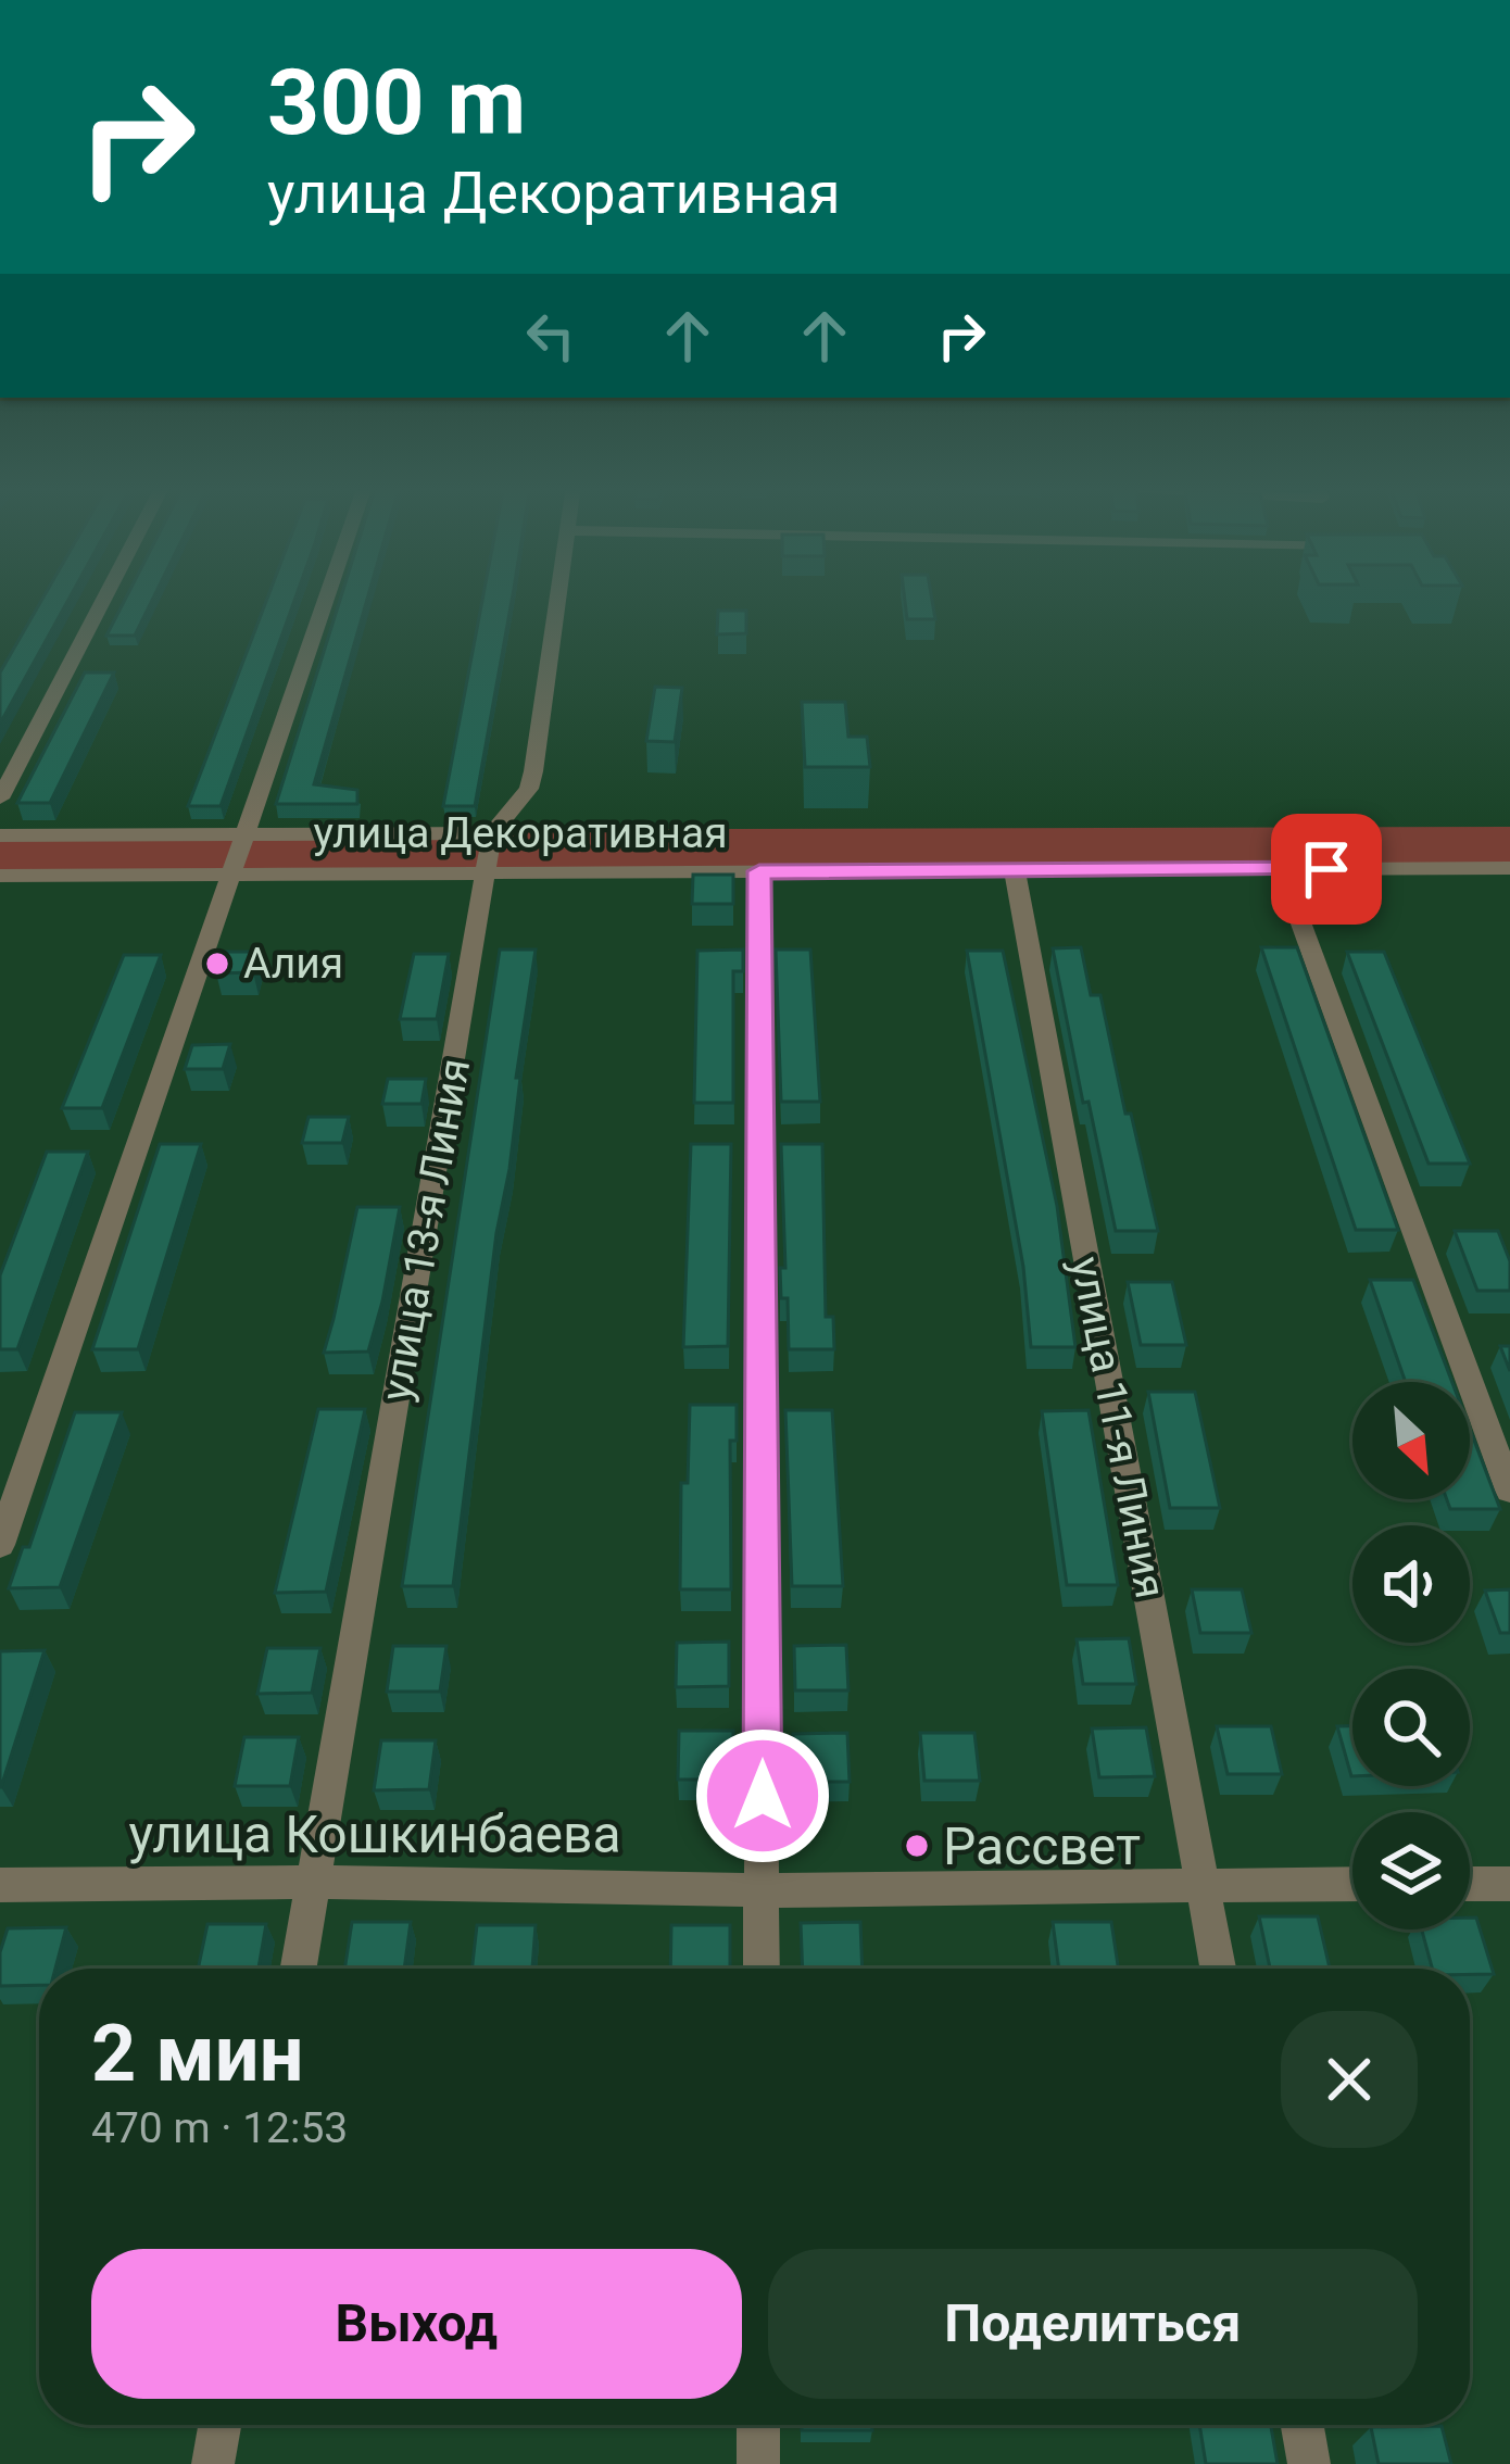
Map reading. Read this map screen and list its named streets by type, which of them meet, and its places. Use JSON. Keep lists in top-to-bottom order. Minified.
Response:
{"streets":{"street":["улица Декоративная","улица 13-я Линия","улица 11-я Линия","улица Кошкинбаева"]},"crossings":[["улица Декоративная","улица 13-я Линия"],["улица Декоративная","улица 11-я Линия"],["улица 13-я Линия","улица Кошкинбаева"],["улица 11-я Линия","улица Кошкинбаева"]],"places":["Алия","Рассвет"],"north":"bottom right","page":{"turn":["300 m","улица Декоративная"],"heading":["2 мин","470 m · 12:53"],"buttons":["Выход","Поделиться"]}}
